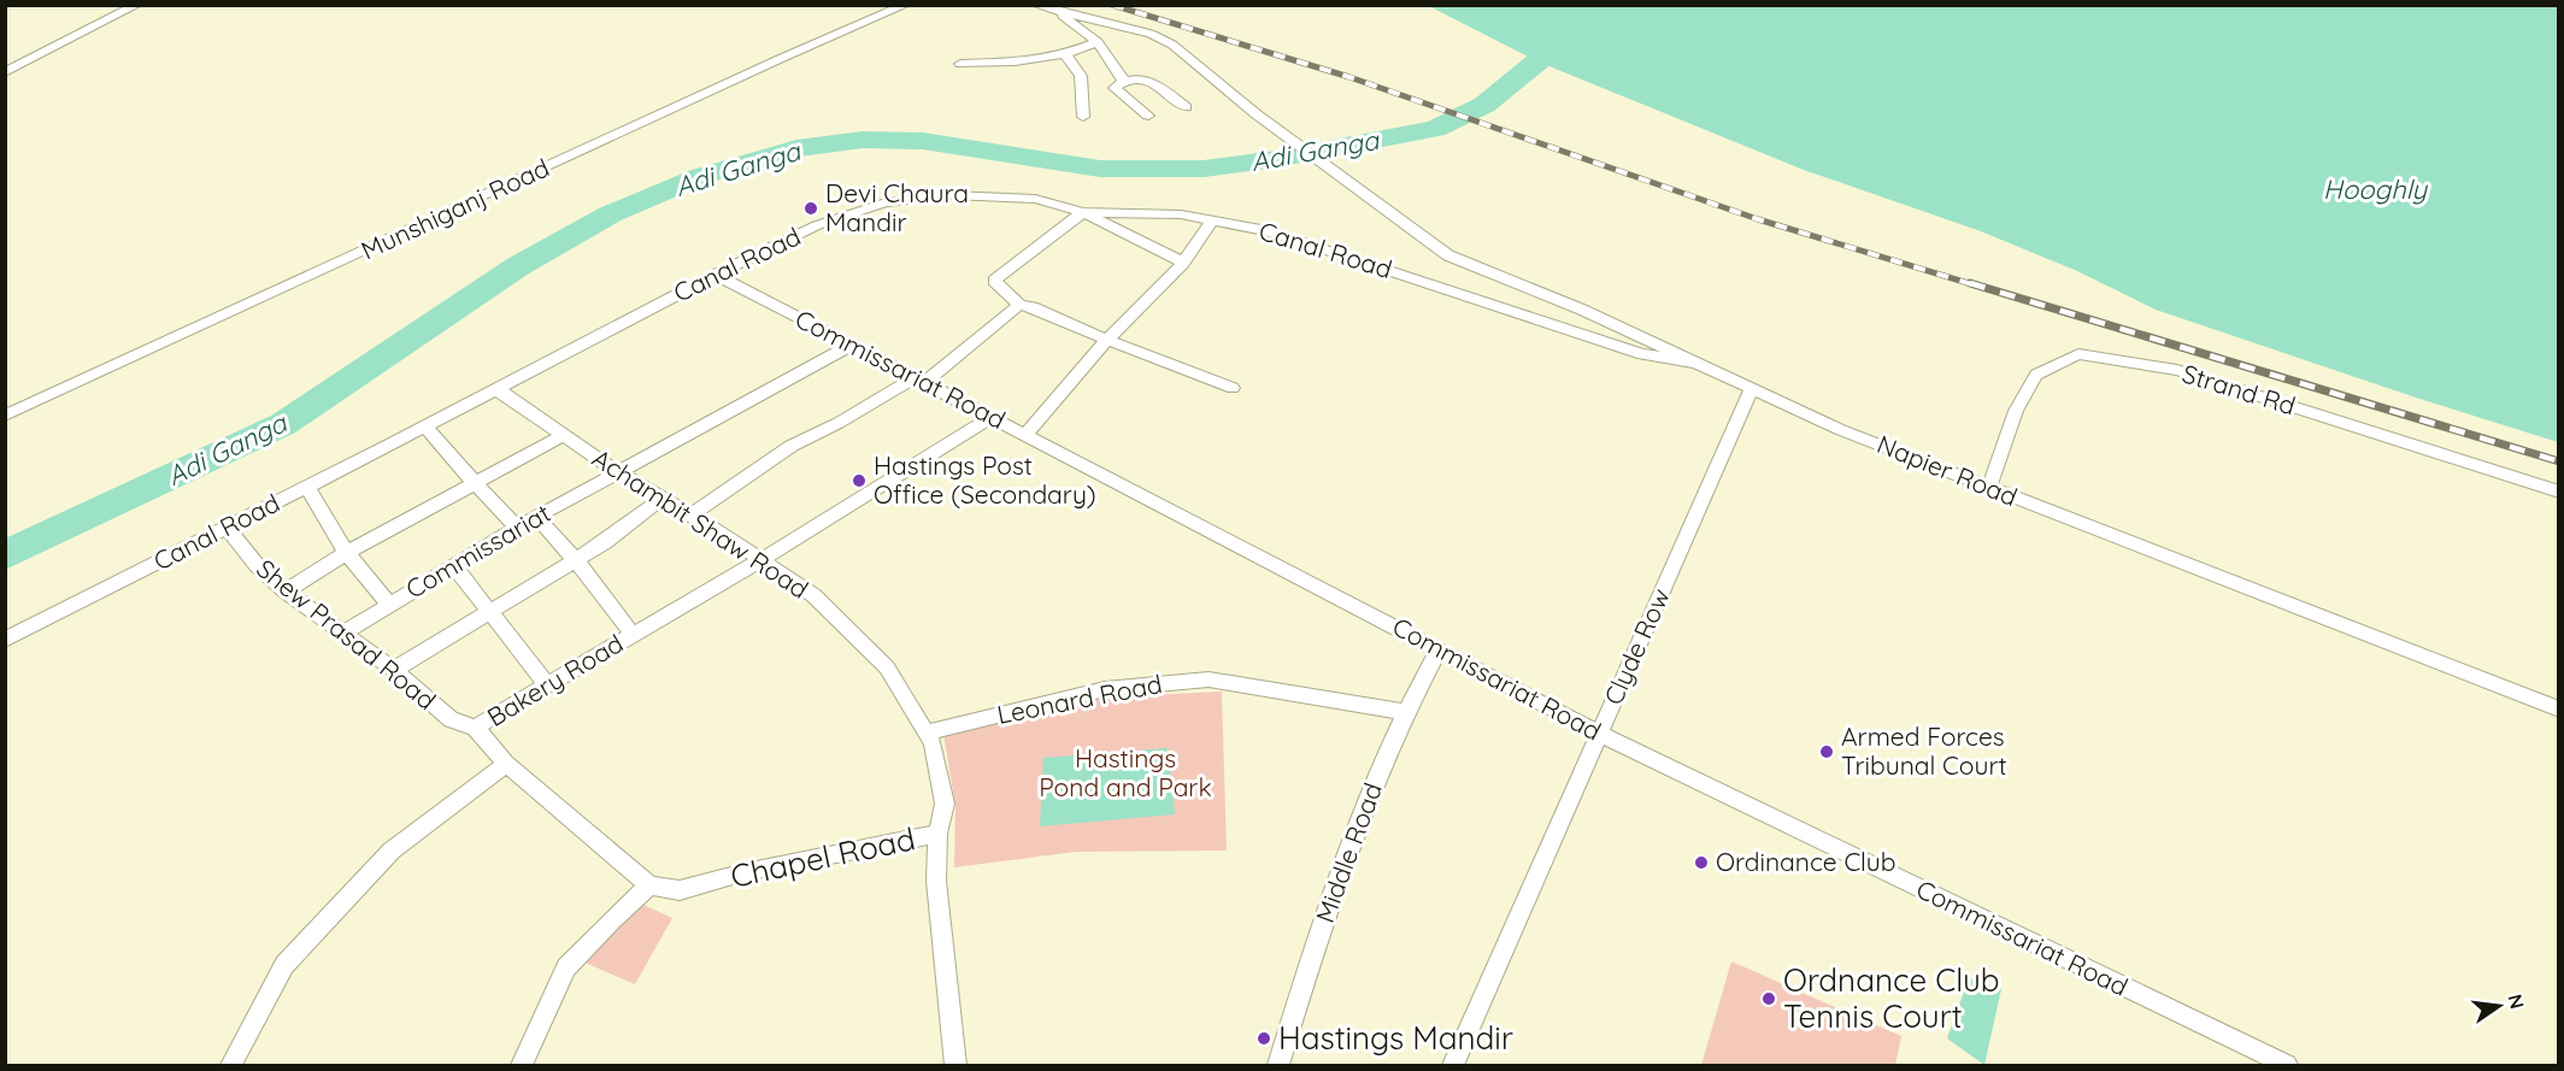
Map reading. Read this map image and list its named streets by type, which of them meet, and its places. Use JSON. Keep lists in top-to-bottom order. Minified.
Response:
{"streets":{"street":["Munshiganj Road","Canal Road","Commissariat Road","Strand Rd","Napier Road","Achambit Shaw Road","Commissariat","Shew Prasad Road","Clyde Row","Bakery Road","Leonard Road","Middle Road","Chapel Road"]},"crossings":[["Canal Road","Commissariat Road"],["Canal Road","Napier Road"],["Canal Road","Achambit Shaw Road"],["Canal Road","Shew Prasad Road"],["Commissariat Road","Commissariat"],["Commissariat Road","Clyde Row"],["Commissariat Road","Bakery Road"],["Commissariat Road","Middle Road"],["Strand Rd","Napier Road"],["Napier Road","Clyde Row"],["Achambit Shaw Road","Commissariat"],["Achambit Shaw Road","Bakery Road"],["Achambit Shaw Road","Leonard Road"],["Achambit Shaw Road","Chapel Road"],["Commissariat","Shew Prasad Road"],["Shew Prasad Road","Bakery Road"],["Leonard Road","Middle Road"]],"water":["Adi Ganga","Hooghly"],"parks":["Hastings Pond and Park"],"places":["Devi Chaura Mandir","Hastings Post Office (Secondary)","Armed Forces Tribunal Court","Ordinance Club","Ordnance Club Tennis Court","Hastings Mandir"],"north":"right"}
